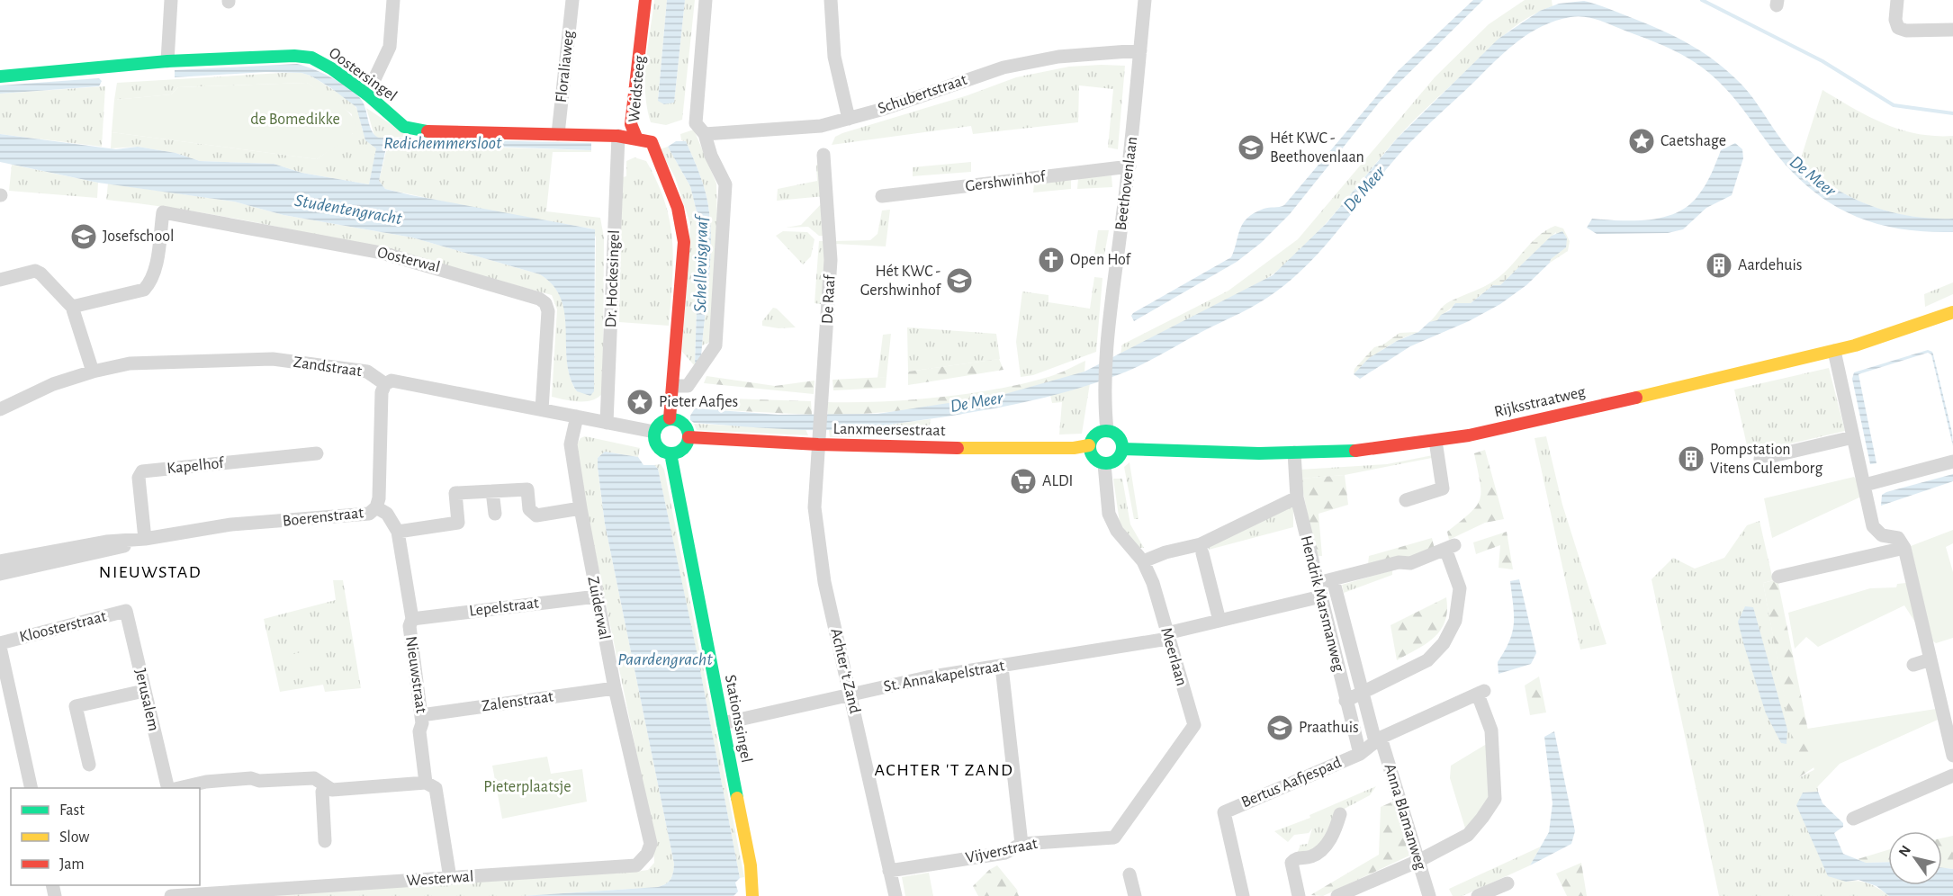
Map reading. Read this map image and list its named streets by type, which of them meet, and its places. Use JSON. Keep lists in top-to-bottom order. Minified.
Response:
{"streets":{"street":["Floraliaweg","Oostersingel","Weidsteeg","Schubertstraat","Gershwinhof","Beethovenlaan","Oosterwal","Dr. Hockesingel","De Raaf","Zandstraat","Rijksstraatweg","Lanxmeersestraat","Kapelhof","Boerenstraat","Hendrik Marsmanweg","Lepelstraat","Zuiderwal","Kloosterstraat","Meerlaan","Achter 't Zand","Nieuwstraat","St. Annakapelstraat","Jerusalem","Zalenstraat","Stationssingel","Bertus Aafjespad","Anna Blamanweg","Vijverstraat","Westerwal"]},"crossings":[["Floraliaweg","Oostersingel"],["Oostersingel","Weidsteeg"],["Oostersingel","Dr. Hockesingel"],["Weidsteeg","Zandstraat"],["Weidsteeg","Lanxmeersestraat"],["Weidsteeg","Stationssingel"],["Schubertstraat","Beethovenlaan"],["Gershwinhof","Beethovenlaan"],["Beethovenlaan","Rijksstraatweg"],["Beethovenlaan","Lanxmeersestraat"],["Beethovenlaan","Meerlaan"],["Oosterwal","Zandstraat"],["Dr. Hockesingel","Zandstraat"],["De Raaf","Lanxmeersestraat"],["De Raaf","Achter 't Zand"],["Zandstraat","Lanxmeersestraat"],["Zandstraat","Boerenstraat"],["Zandstraat","Zuiderwal"],["Zandstraat","Stationssingel"],["Rijksstraatweg","Lanxmeersestraat"],["Rijksstraatweg","Hendrik Marsmanweg"],["Rijksstraatweg","Meerlaan"],["Lanxmeersestraat","Meerlaan"],["Lanxmeersestraat","Achter 't Zand"],["Lanxmeersestraat","Stationssingel"],["Kapelhof","Boerenstraat"],["Boerenstraat","Nieuwstraat"],["Hendrik Marsmanweg","St. Annakapelstraat"],["Hendrik Marsmanweg","Bertus Aafjespad"],["Hendrik Marsmanweg","Anna Blamanweg"],["Lepelstraat","Zuiderwal"],["Lepelstraat","Nieuwstraat"],["Zuiderwal","Zalenstraat"],["Zuiderwal","Westerwal"],["Kloosterstraat","Jerusalem"],["Meerlaan","St. Annakapelstraat"],["Meerlaan","Vijverstraat"],["Achter 't Zand","St. Annakapelstraat"],["Achter 't Zand","Vijverstraat"],["Nieuwstraat","Zalenstraat"],["Nieuwstraat","Westerwal"],["St. Annakapelstraat","Stationssingel"],["Bertus Aafjespad","Anna Blamanweg"]],"districts":["NIEUWSTAD","ACHTER 'T ZAND"],"water":["Redichemmersloot","De Meer","Studentengracht","Schellevisgraaf","Paardengracht"],"parks":["de Bomedikke","Pieterplaatsje"],"places":{"place":["Caetshage","Pieter Aafjes"],"school or university":["Hét KWC - Beethovenlaan","Josefschool","Hét KWC - Gershwinhof","Praathuis"],"church":["Open Hof"],"building":["Aardehuis","Pompstation Vitens Culemborg"],"supermarket":["ALDI"]},"legend":["Fast","Slow","Jam"],"north":"top left"}
